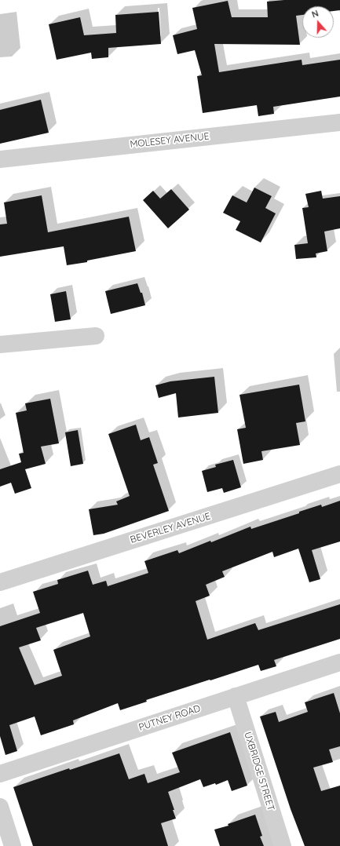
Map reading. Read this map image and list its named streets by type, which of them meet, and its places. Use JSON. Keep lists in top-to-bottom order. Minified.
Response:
{"streets":{"street":["MOLESEY AVENUE","BEVERLEY AVENUE","PUTNEY ROAD","UXBRIDGE STREET"]},"crossings":[["PUTNEY ROAD","UXBRIDGE STREET"]],"north":"top"}
